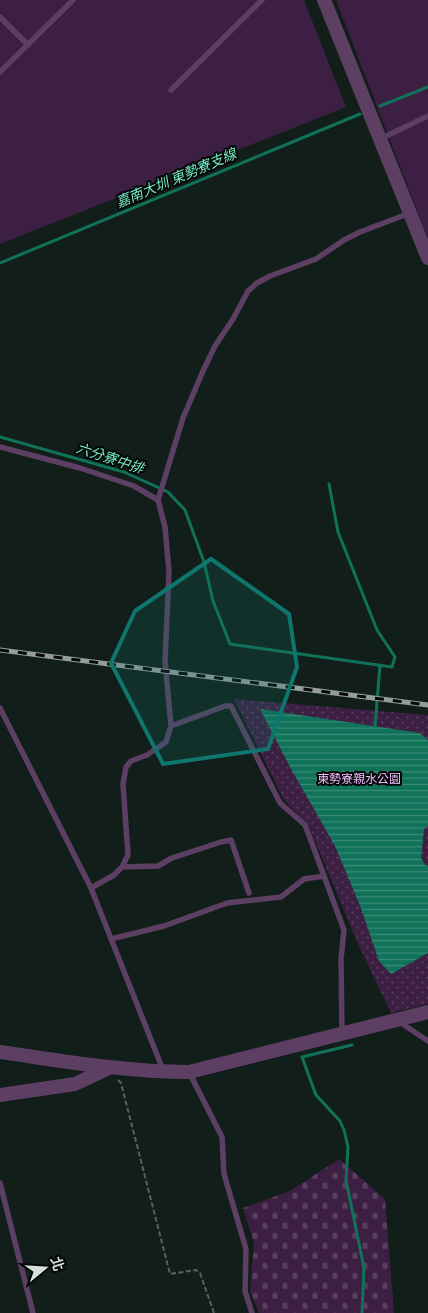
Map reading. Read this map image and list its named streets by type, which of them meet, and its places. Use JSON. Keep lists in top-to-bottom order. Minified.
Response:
{"water":["嘉南大圳 東勢寮支線","六分寮中排"],"parks":["東勢寮親水公園"],"north":"right"}
